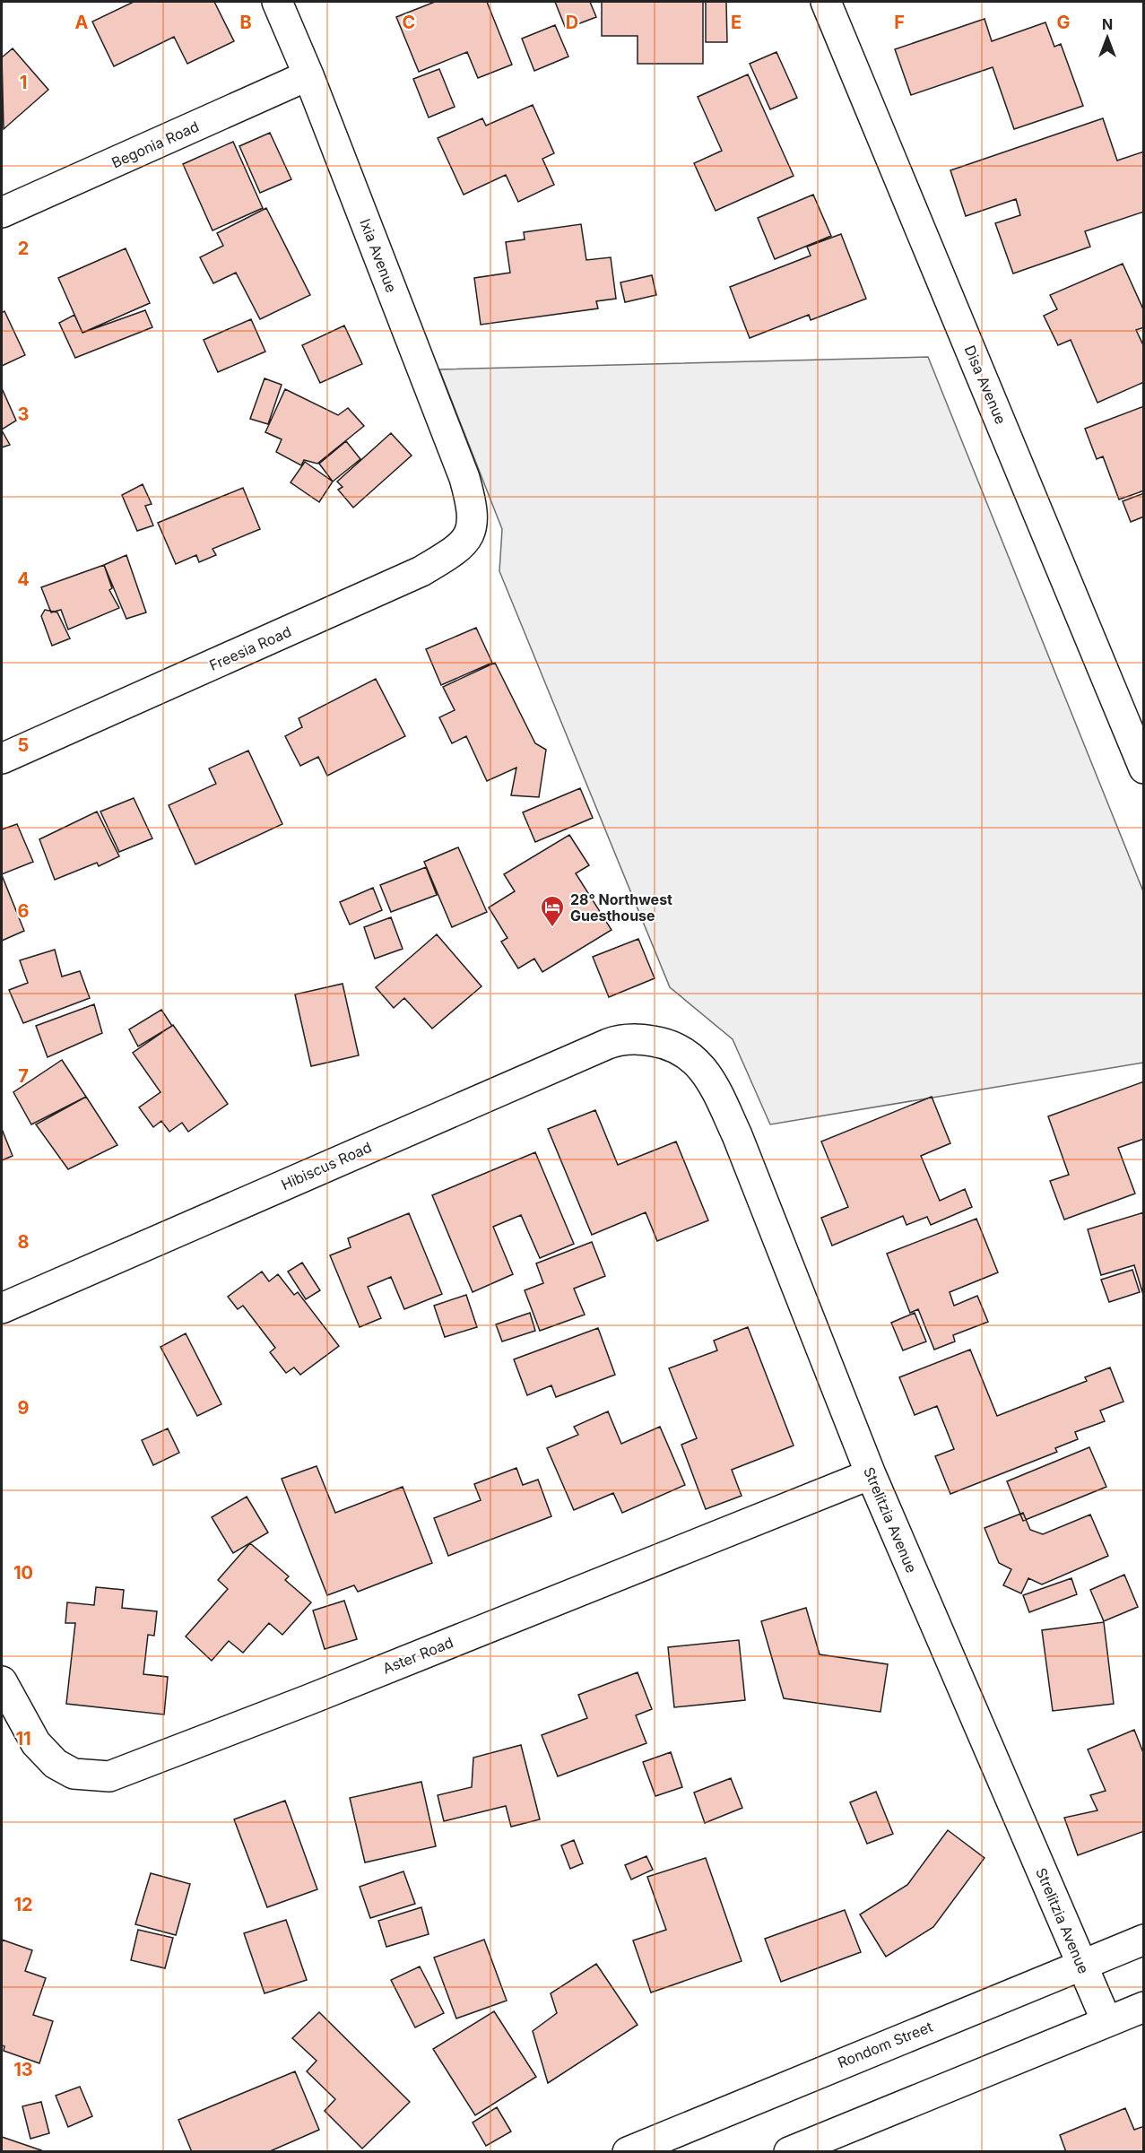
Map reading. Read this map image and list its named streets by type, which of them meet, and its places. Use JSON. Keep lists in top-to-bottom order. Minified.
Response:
{"streets":{"street":["Begonia Road","Ixia Avenue","Disa Avenue","Freesia Road","Hibiscus Road","Strelitzia Avenue","Aster Road","Rondom Street"]},"crossings":[["Begonia Road","Ixia Avenue"],["Ixia Avenue","Freesia Road"],["Hibiscus Road","Strelitzia Avenue"],["Strelitzia Avenue","Aster Road"],["Strelitzia Avenue","Rondom Street"]],"places":{"hotel":["28° Northwest Guesthouse"]},"north":"top","grid":{"columns":["A","B","C","D","E","F","G"],"rows":["1","2","3","4","5","6","7","8","9","10","11","12","13"]}}
